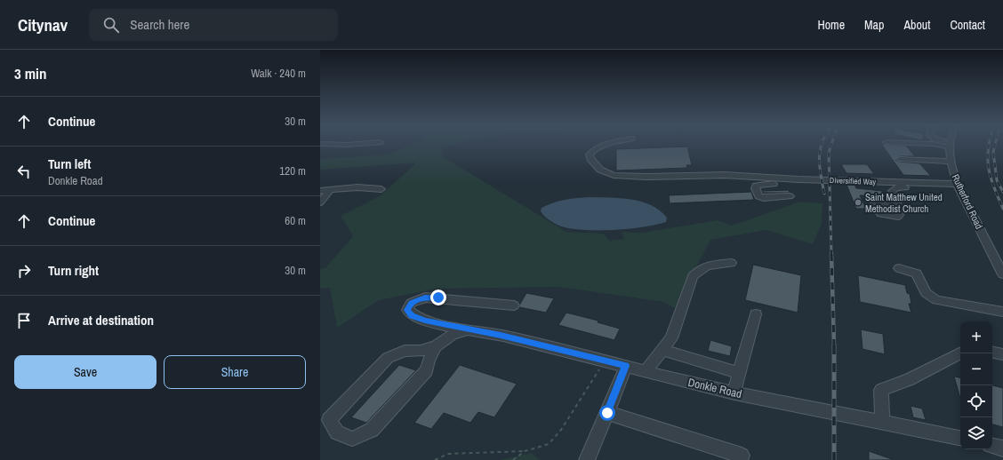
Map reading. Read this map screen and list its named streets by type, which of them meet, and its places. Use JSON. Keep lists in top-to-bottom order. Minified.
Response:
{"streets":{"street":["Diversified Way","Rutherford Road","Donkle Road"]},"crossings":[["Diversified Way","Rutherford Road"]],"places":["Saint Matthew United Methodist Church"],"page":{"header":"Citynav","search":"Search here","nav":["Home","Map","About","Contact"],"heading":["3 min","Walk · 240 m"],"list":[["Continue","30 m"],["Turn left","Donkle Road","120 m"],["Continue","60 m"],["Turn right","30 m"],"Arrive at destination"],"map_buttons":["+","−"],"buttons":["Save","Share"]}}
